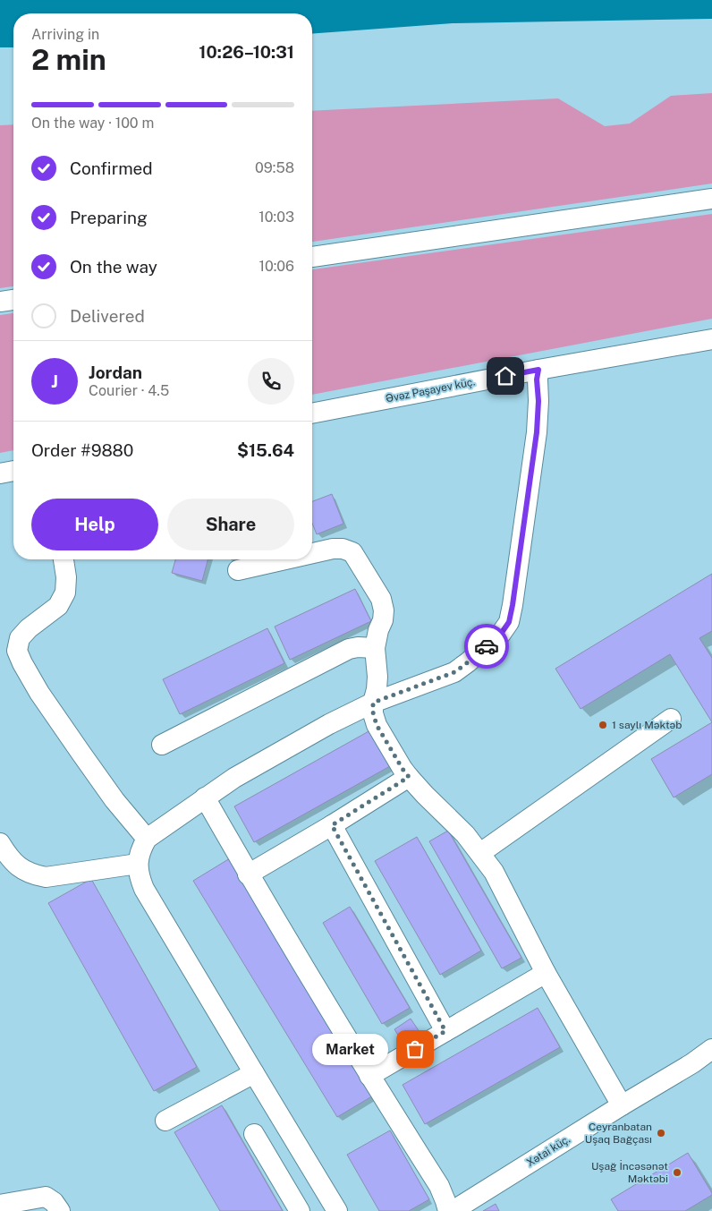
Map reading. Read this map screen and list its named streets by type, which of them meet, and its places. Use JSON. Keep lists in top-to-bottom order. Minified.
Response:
{"streets":{"street":["Əvəz Paşayev küç.","Xətai küç."]},"places":["1 saylı Məktəb","Market","Ceyranbatan Uşaq Bağçası","Uşağ İncəsənət Məktəbi"],"page":{"heading":["2 min","Arriving in","10:26–10:31"],"panel":["Jordan","Courier · 4.5","Order #9880","$15.64"],"bar":"On the way · 100 m","list":[["Confirmed","09:58"],["Preparing","10:03"],["On the way","10:06"],"Delivered"],"round":"J","buttons":["Help","Share"],"bubble":"Market"}}
